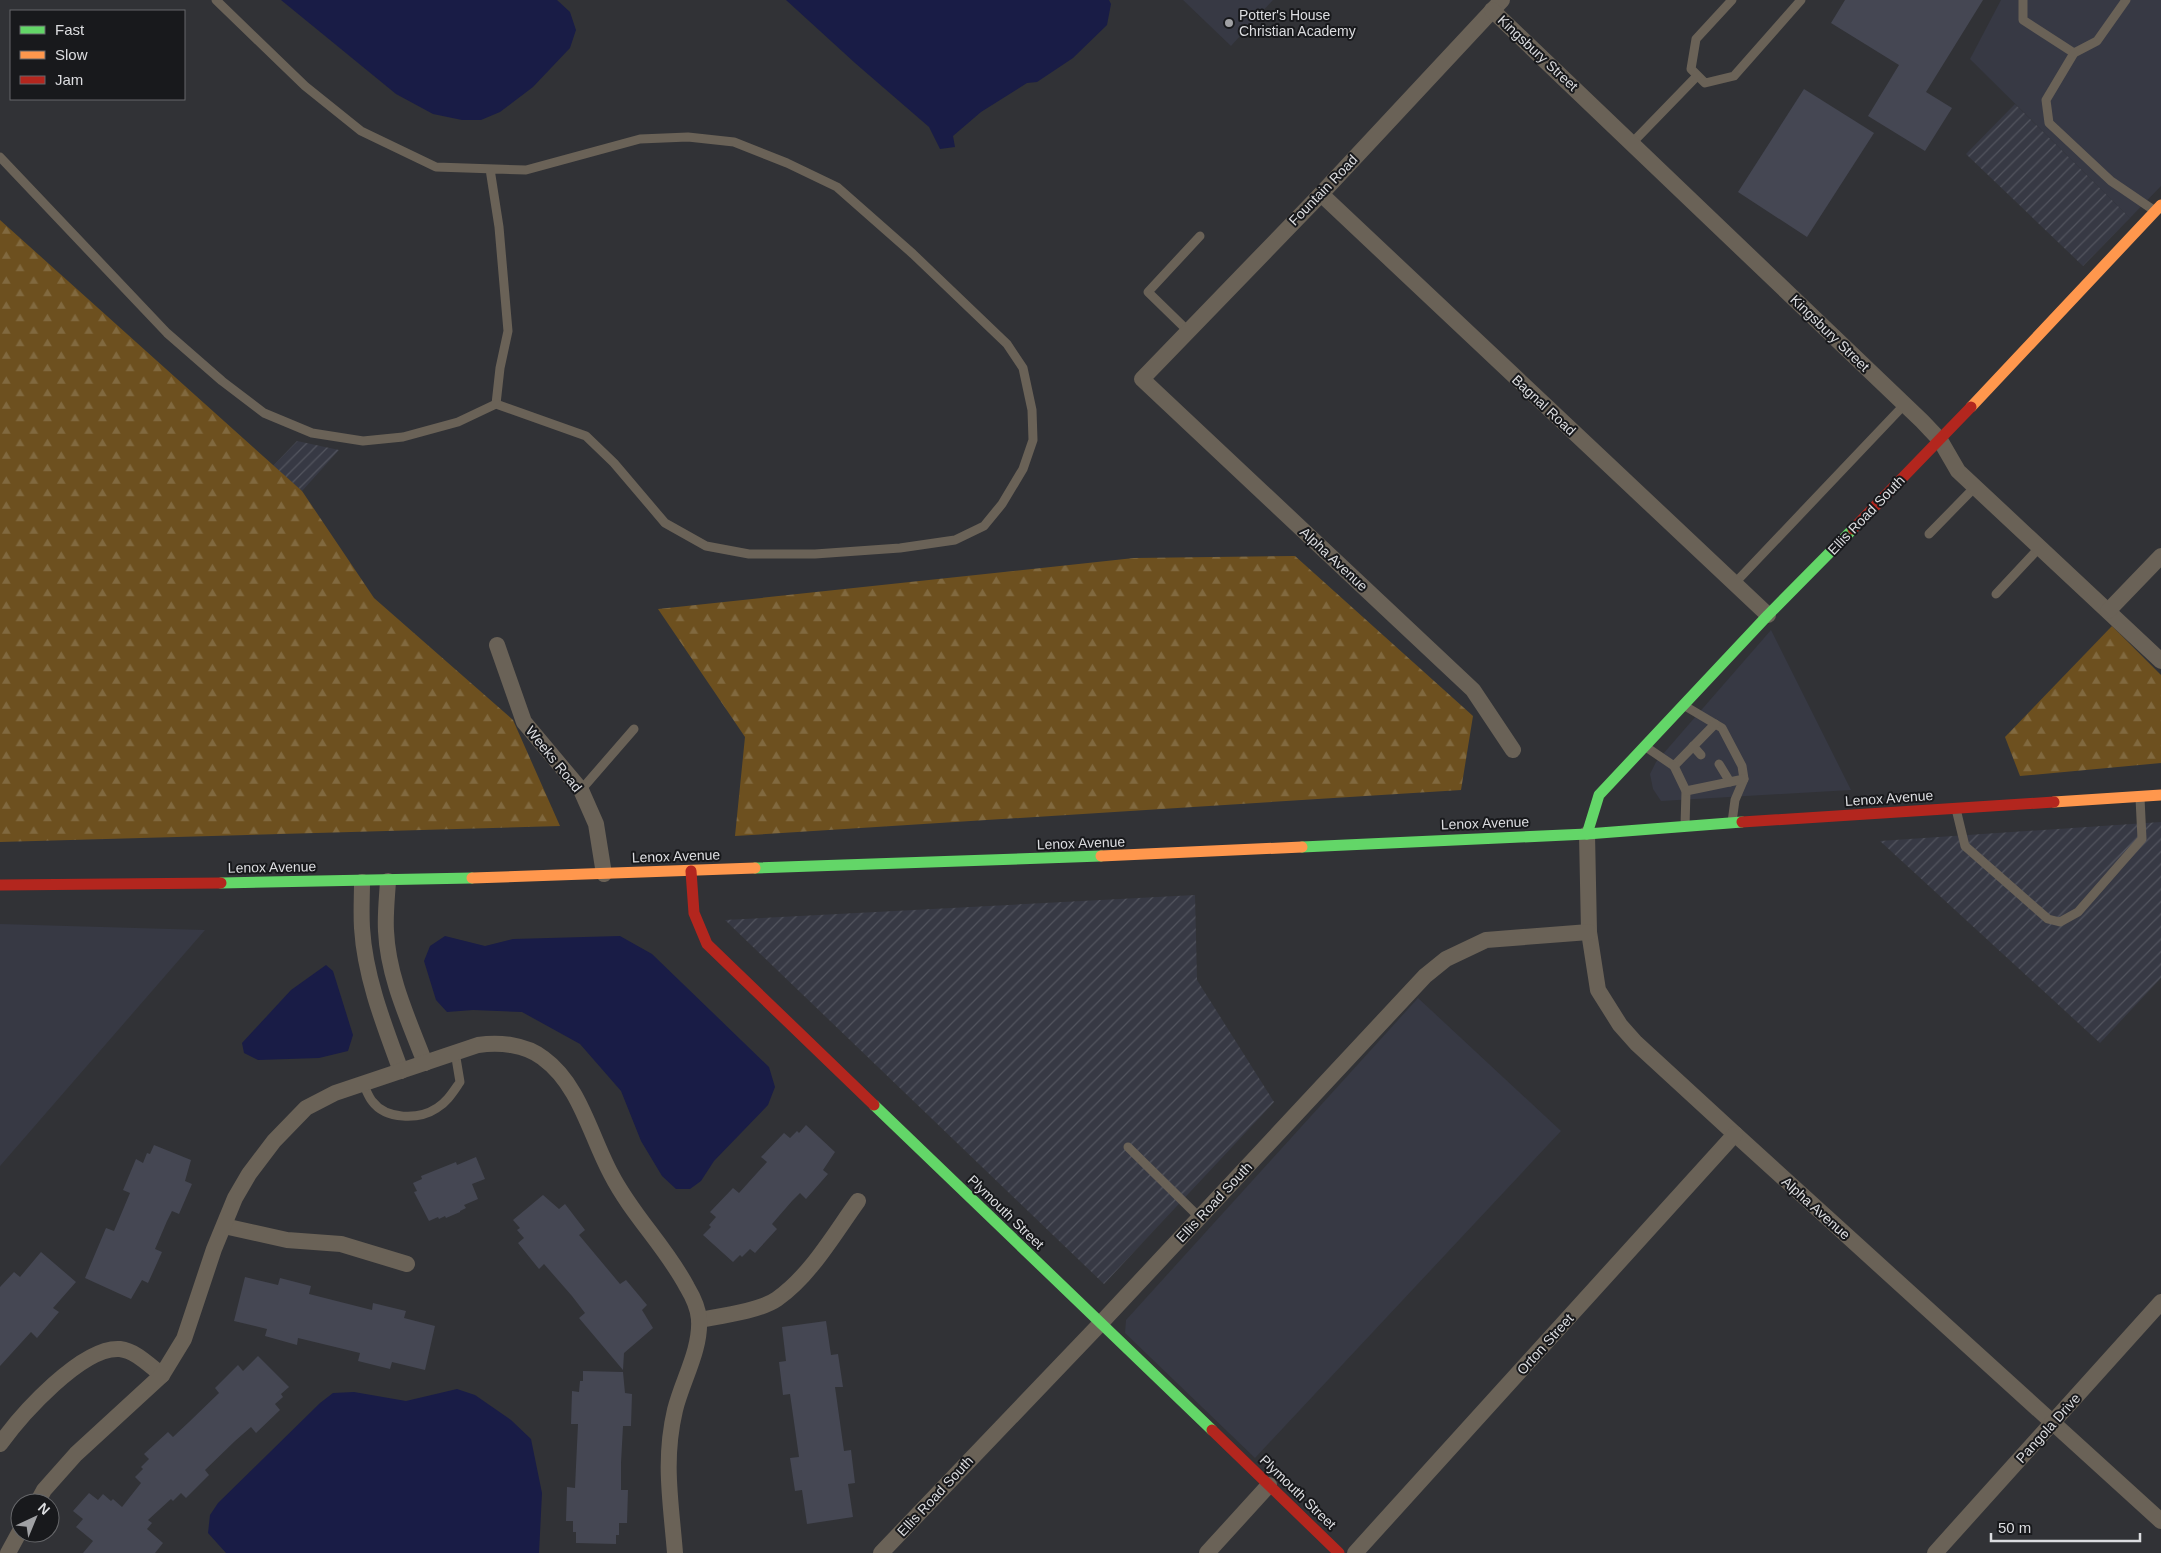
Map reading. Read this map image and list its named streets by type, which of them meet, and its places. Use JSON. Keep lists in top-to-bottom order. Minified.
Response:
{"streets":{"main road":["Ellis Road South","Lenox Avenue","Plymouth Street"],"street":["Kingsbury Street","Fountain Road","Bagnal Road","Alpha Avenue","Weeks Road","Orton Street","Pangola Drive"]},"crossings":[["Kingsbury Street","Fountain Road"],["Kingsbury Street","Ellis Road South"],["Fountain Road","Bagnal Road"],["Fountain Road","Alpha Avenue"],["Bagnal Road","Ellis Road South"],["Ellis Road South","Alpha Avenue"],["Ellis Road South","Lenox Avenue"],["Ellis Road South","Plymouth Street"],["Alpha Avenue","Lenox Avenue"],["Alpha Avenue","Orton Street"],["Alpha Avenue","Pangola Drive"],["Weeks Road","Lenox Avenue"],["Lenox Avenue","Plymouth Street"]],"places":["Potter's House Christian Academy"],"legend":["Fast","Slow","Jam"],"scale_bar":"50 m","north":"top right"}
